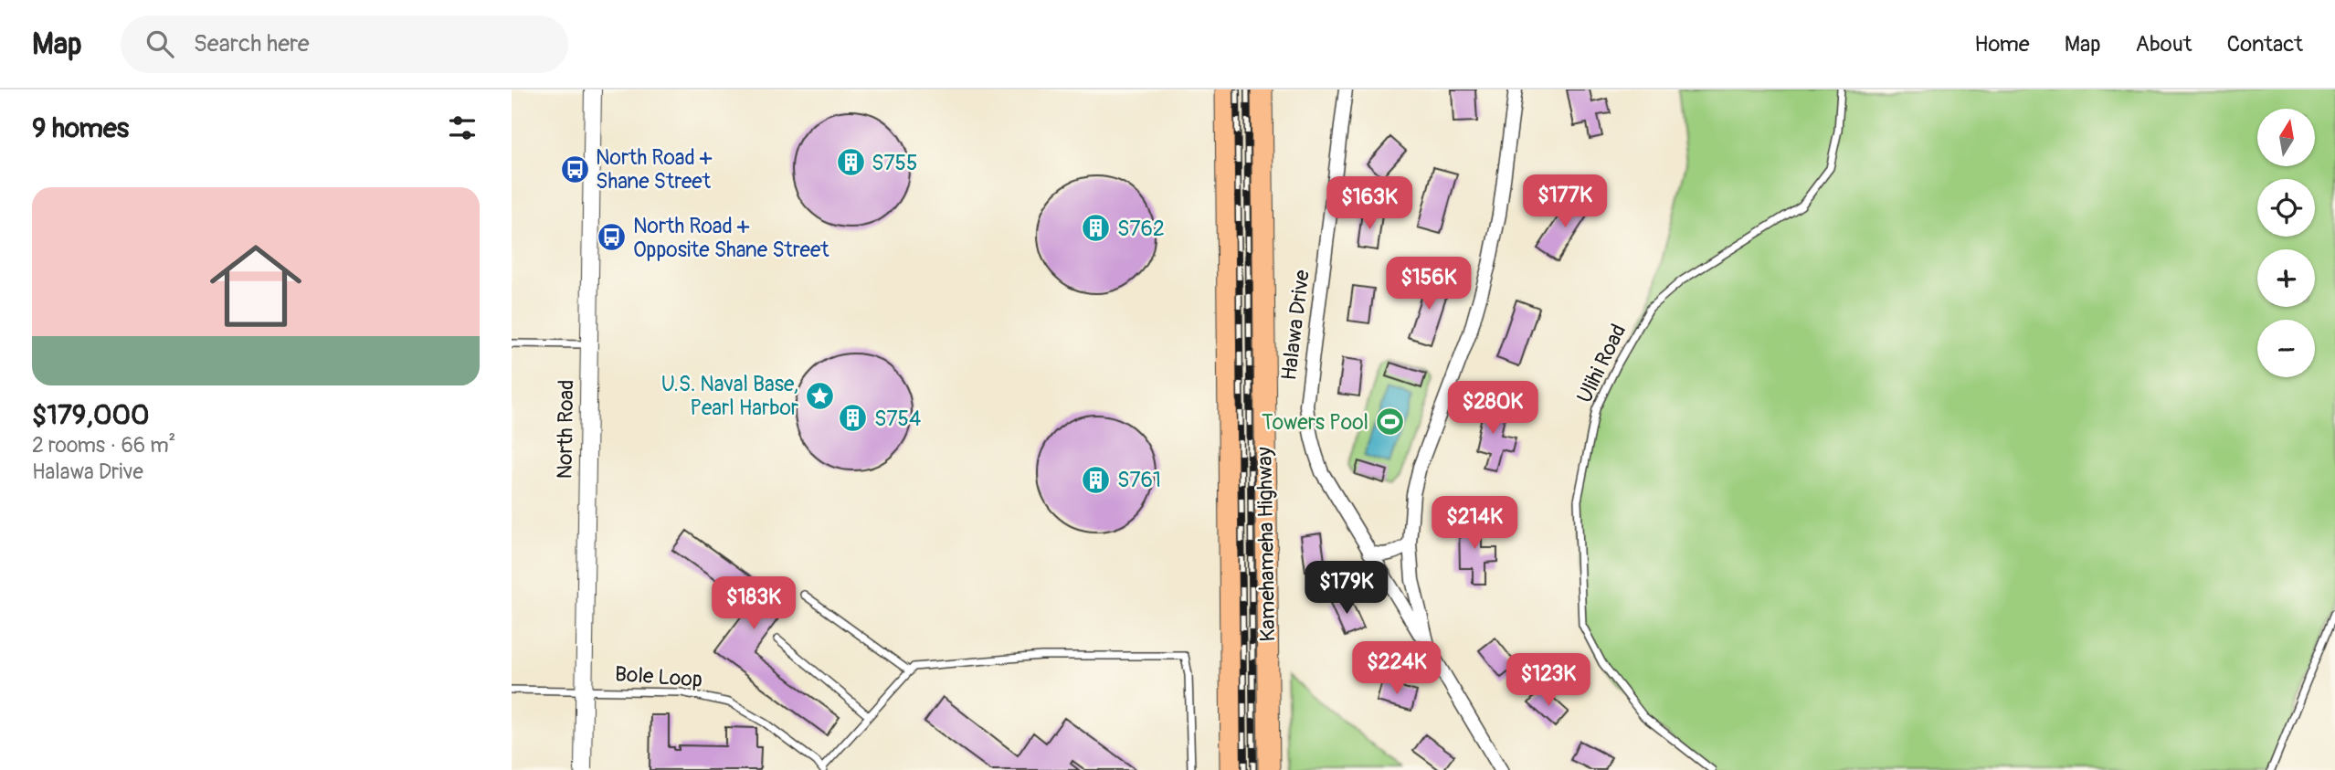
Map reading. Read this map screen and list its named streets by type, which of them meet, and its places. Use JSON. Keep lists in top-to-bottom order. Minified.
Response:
{"streets":{"main road":["Kamehameha Highway"],"street":["Halawa Drive","North Road"],"lane":["Ulihi Road","Bole Loop"]},"crossings":[["North Road","Bole Loop"]],"places":{"building":["S755","S762","S754","S761"],"bus stop":["North Road + Shane Street","North Road + Opposite Shane Street"],"place":["U.S. Naval Base, Pearl Harbor"],"sports":["Towers Pool"]},"north":"top","page":{"header":"Map","search":"Search here","nav":["Home","Map","About","Contact"],"heading":"9 homes","map_buttons":["+","−"],"list":[{"name":"$179,000","note":"2 rooms · 66 m² · Halawa Drive"}],"price":["$177K","$163K","$156K","$280K","$214K","$179K","$183K","$224K","$123K"]}}
